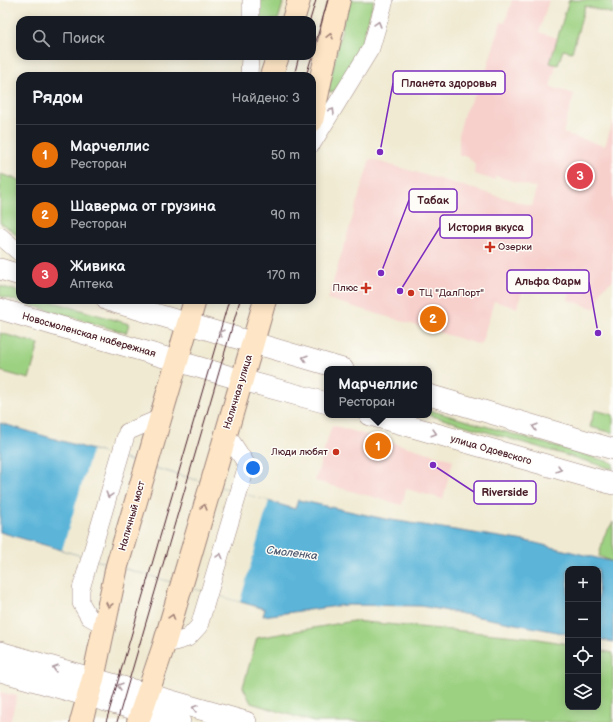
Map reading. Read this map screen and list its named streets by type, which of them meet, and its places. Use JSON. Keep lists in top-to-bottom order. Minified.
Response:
{"streets":{"main road":["Наличная улица","Наличный мост"],"street":["Новосмоленская набережная","улица Одоевского"]},"one_way":["Наличная улица","Наличный мост"],"water":["Смоленка"],"places":{"other":["Планета здоровья","Табак","История вкуса","ТЦ \"ДалПорт\"","Альфа Фарм","Люди любят","Riverside"],"health":["Озерки","Плюс"]},"page":{"search":"Поиск","heading":["Рядом","Найдено: 3"],"list":[{"mark":"1","name":"Марчеллис","note":"Ресторан","value":"50 m"},{"mark":"2","name":"Шаверма от грузина","note":"Ресторан","value":"90 m"},{"mark":"3","name":"Живика","note":"Аптека","value":"170 m"}],"pins":["3","2","1"],"popup":["Марчеллис","Ресторан"],"map_buttons":["+","−"]}}
